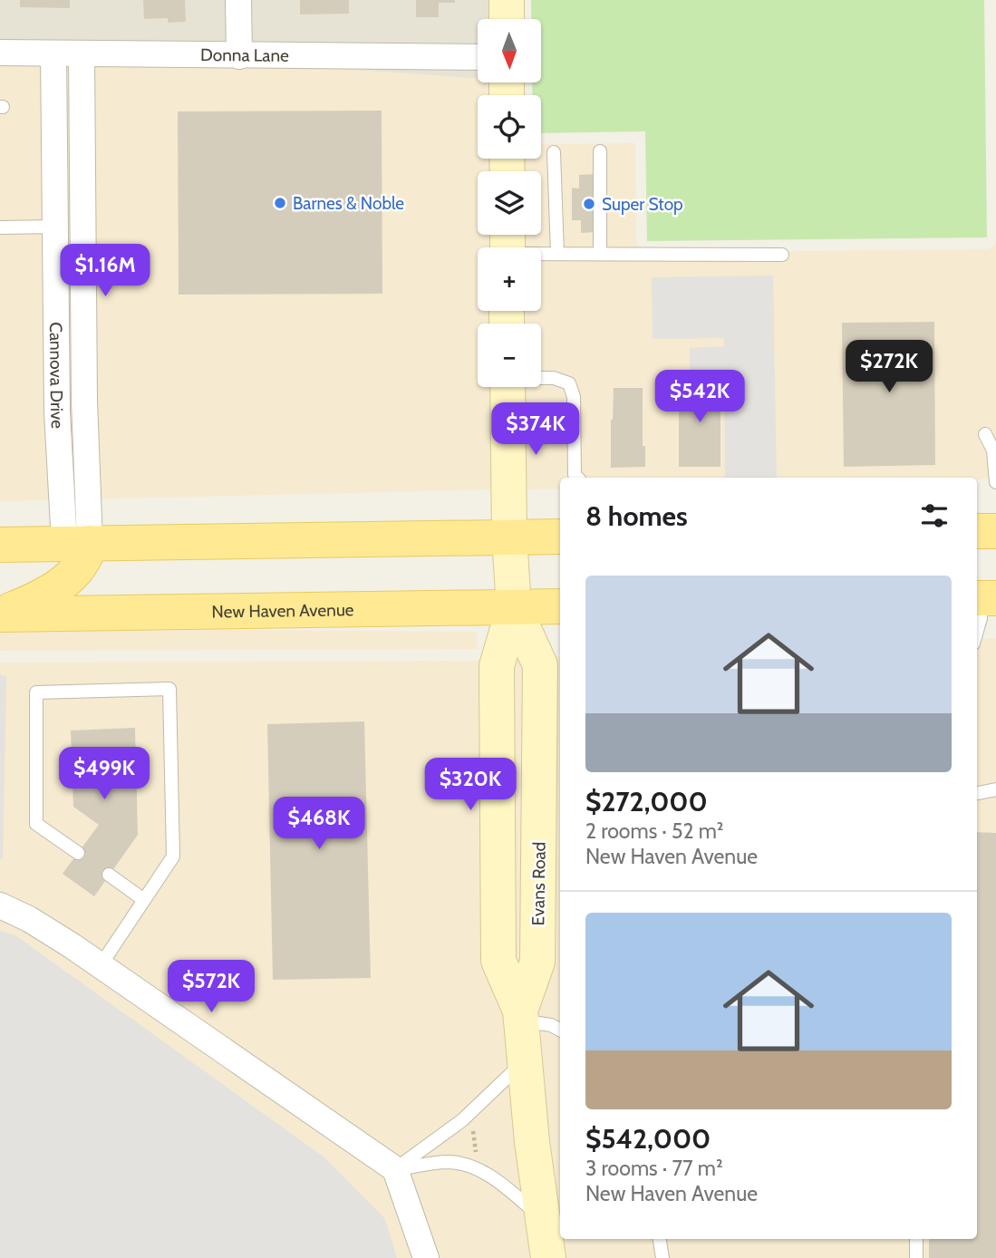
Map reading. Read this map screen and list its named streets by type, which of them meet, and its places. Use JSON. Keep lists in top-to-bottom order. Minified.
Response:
{"streets":{"main road":["New Haven Avenue"],"street":["Donna Lane","Cannova Drive"]},"crossings":[["Donna Lane","Cannova Drive"]],"places":["Barnes & Noble","Super Stop"],"north":"bottom","page":{"map_buttons":["+","−"],"price":["$1.16M","$272K","$542K","$374K","$499K","$320K","$468K","$572K"],"heading":"8 homes","list":[{"name":"$272,000","note":"2 rooms · 52 m² · New Haven Avenue"},{"name":"$542,000","note":"3 rooms · 77 m² · New Haven Avenue"}]}}
